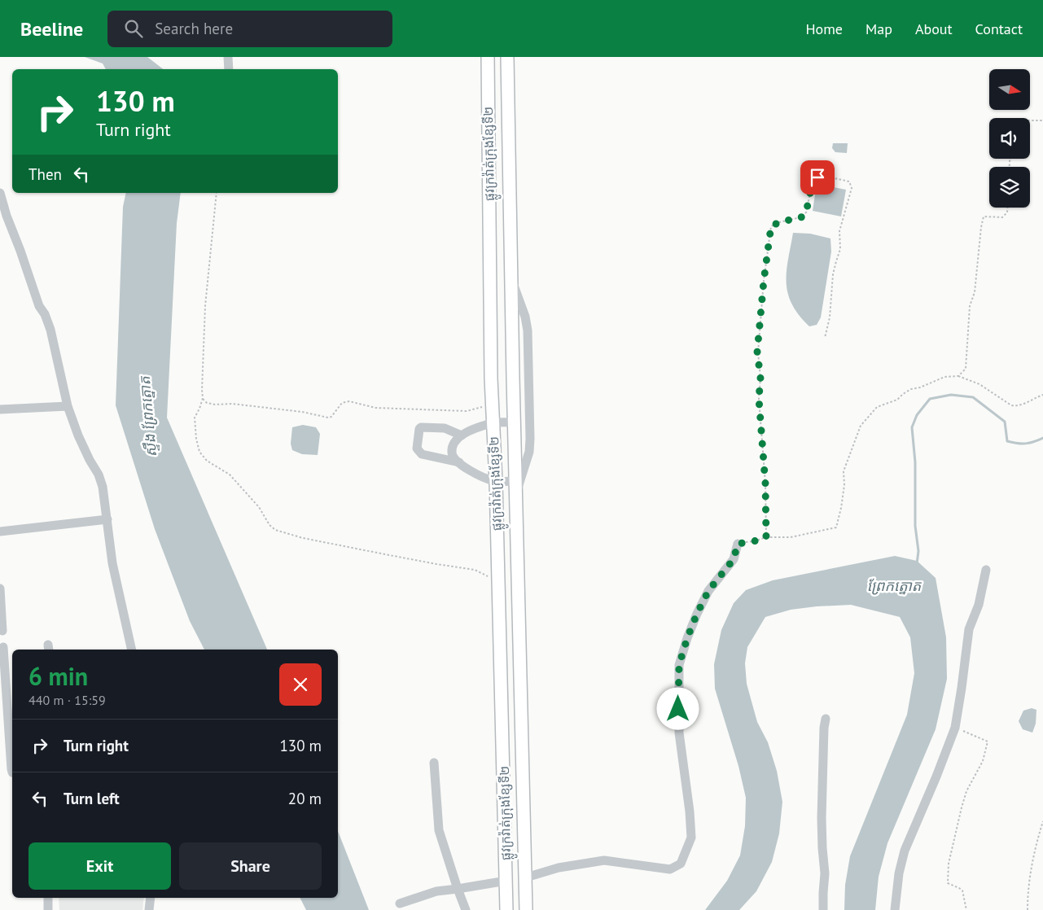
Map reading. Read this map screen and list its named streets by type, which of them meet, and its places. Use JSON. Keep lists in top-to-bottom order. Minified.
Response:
{"streets":{"main road":["ផ្លូវក្រវ៉ាត់ក្រុងខ្សែទី២"]},"water":["ស្ទឹង ព្រែកត្នោត","ព្រែកត្នោត"],"north":"right","page":{"header":"Beeline","search":"Search here","nav":["Home","Map","About","Contact"],"turn":["130 m","Turn right"],"then":"Then","heading":["6 min","440 m · 15:59"],"list":[{"name":"Turn right","value":"130 m"},{"name":"Turn left","value":"20 m"}],"buttons":["Exit","Share"]}}
